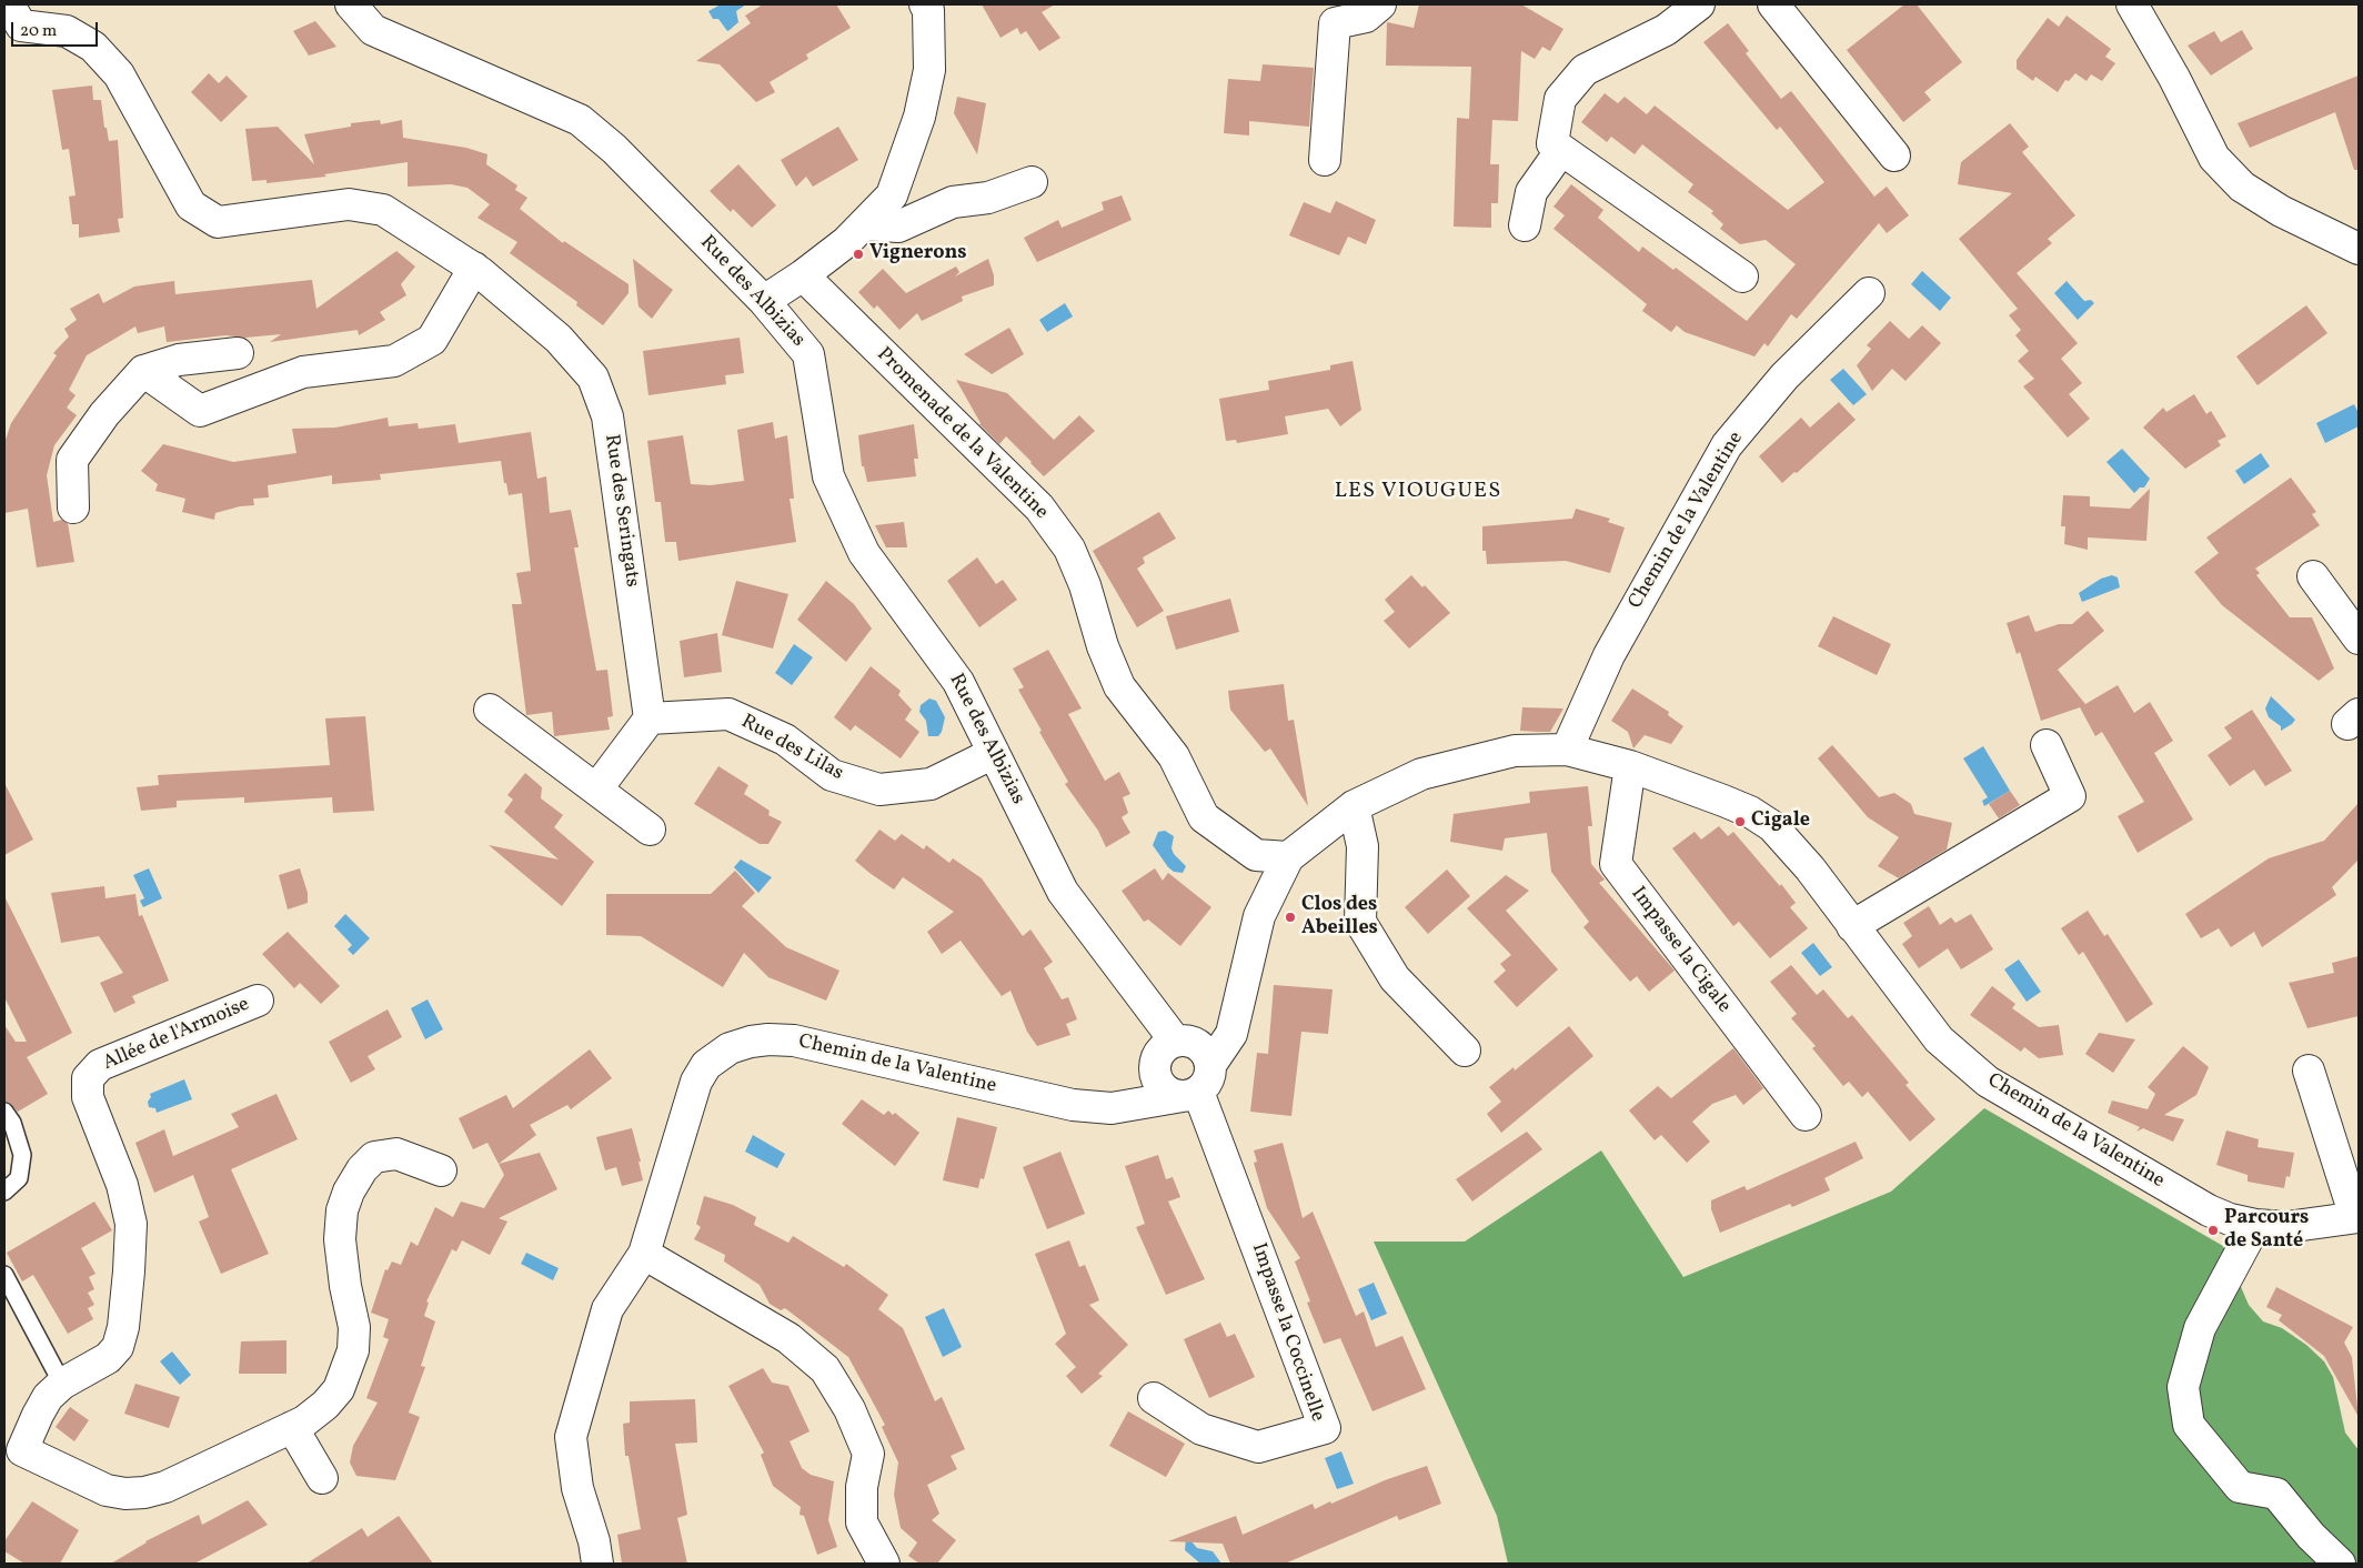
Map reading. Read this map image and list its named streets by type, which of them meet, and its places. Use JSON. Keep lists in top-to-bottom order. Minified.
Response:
{"streets":{"street":["Rue des Albizias","Promenade de la Valentine","Rue des Seringats","Chemin de la Valentine","Rue des Lilas","Impasse la Cigale","Allée de l'Armoise","Impasse la Coccinelle"]},"crossings":[["Rue des Albizias","Chemin de la Valentine"],["Rue des Albizias","Rue des Lilas"],["Rue des Albizias","Impasse la Coccinelle"],["Promenade de la Valentine","Chemin de la Valentine"],["Rue des Seringats","Rue des Lilas"],["Chemin de la Valentine","Impasse la Cigale"],["Chemin de la Valentine","Impasse la Coccinelle"]],"districts":["LES VIOUGUES"],"places":["Vignerons","Cigale","Clos des Abeilles","Parcours de Santé"],"scale_bar":"20 m"}
